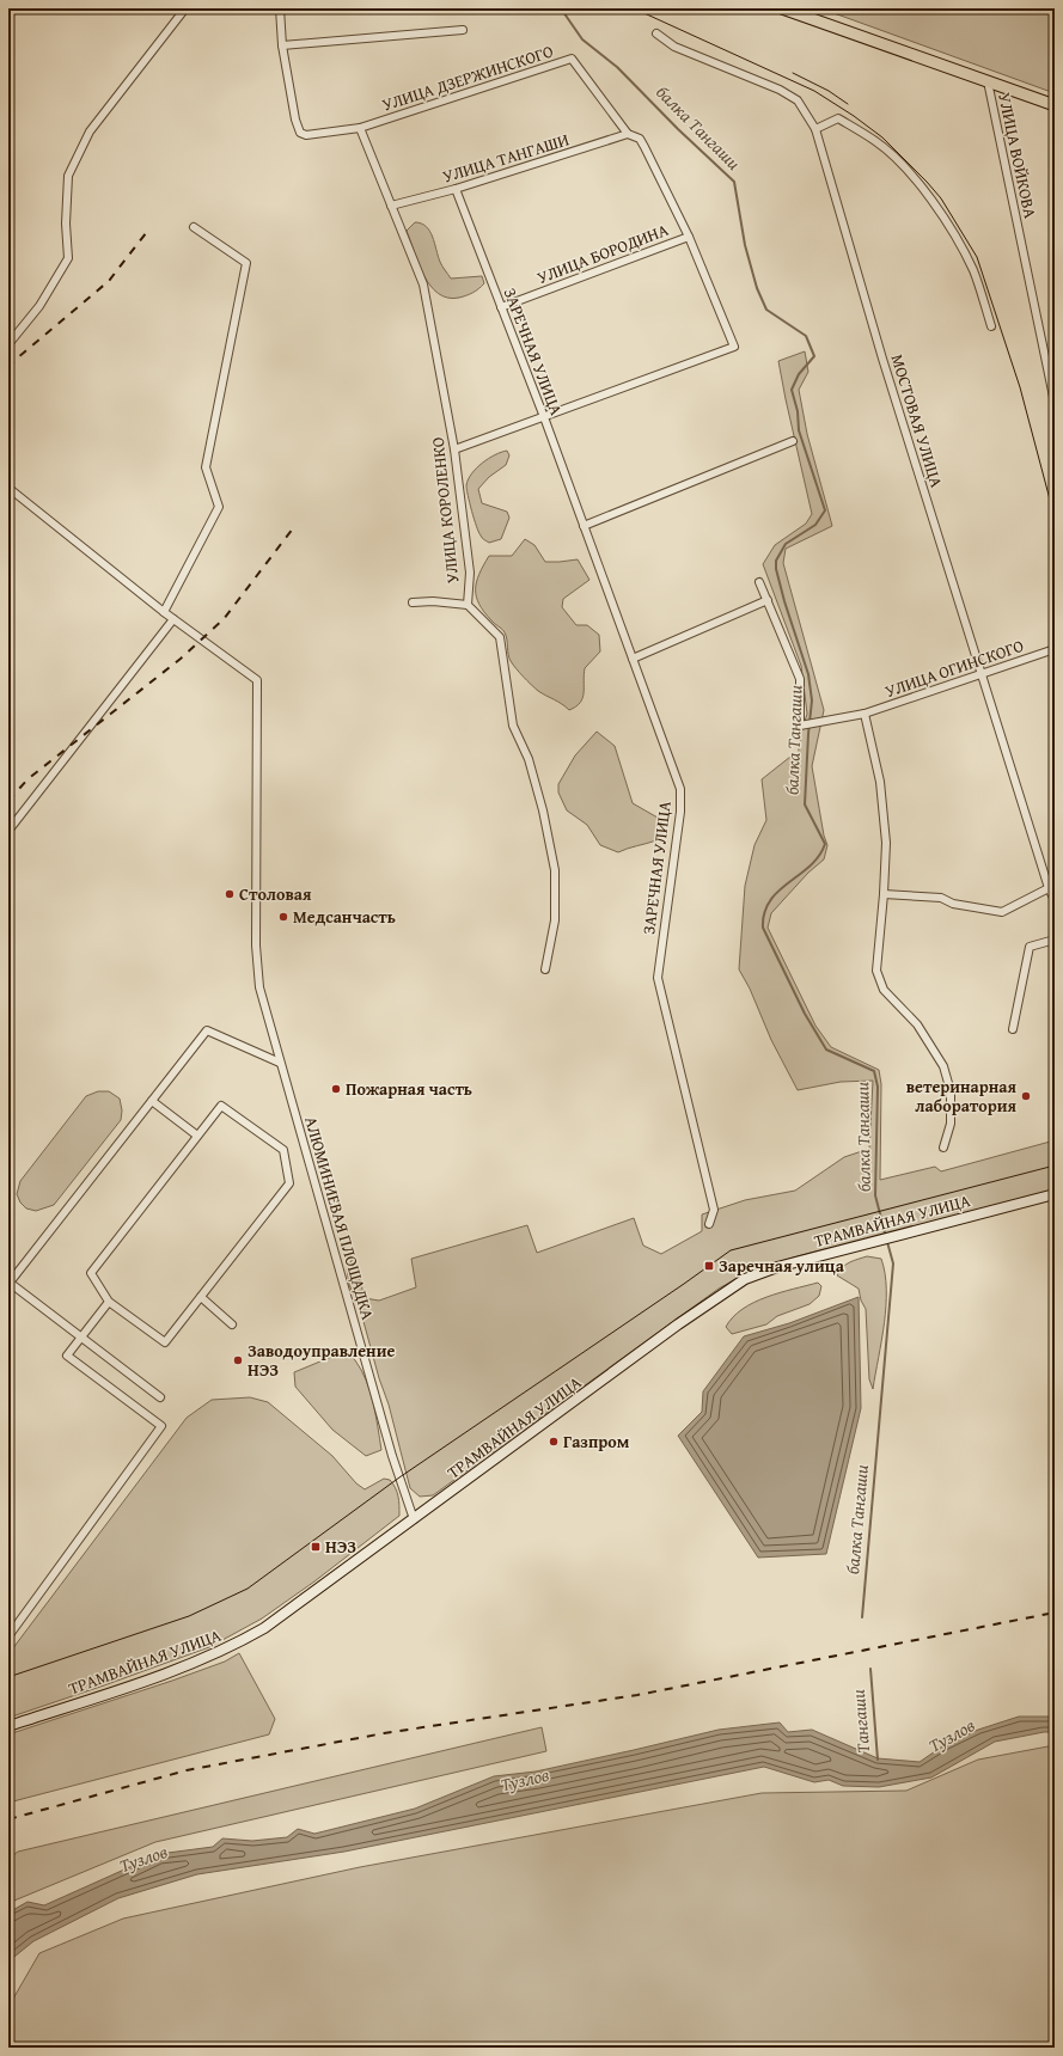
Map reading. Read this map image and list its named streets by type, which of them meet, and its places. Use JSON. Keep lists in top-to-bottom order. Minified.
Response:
{"streets":{"main road":["ТРАМВАЙНАЯ УЛИЦА"],"street":["УЛИЦА ДЗЕРЖИНСКОГО","УЛИЦА ВОЙКОВА","УЛИЦА ТАНГАШИ","УЛИЦА БОРОДИНА","ЗАРЕЧНАЯ УЛИЦА","МОСТОВАЯ УЛИЦА","УЛИЦА КОРОЛЕНКО","УЛИЦА ОГИНСКОГО","АЛЮМИНИЕВАЯ ПЛОЩАДКА"]},"crossings":[["УЛИЦА ДЗЕРЖИНСКОГО","УЛИЦА ТАНГАШИ"],["УЛИЦА ДЗЕРЖИНСКОГО","УЛИЦА БОРОДИНА"],["УЛИЦА ДЗЕРЖИНСКОГО","ЗАРЕЧНАЯ УЛИЦА"],["УЛИЦА ДЗЕРЖИНСКОГО","УЛИЦА КОРОЛЕНКО"],["УЛИЦА ТАНГАШИ","ЗАРЕЧНАЯ УЛИЦА"],["УЛИЦА ТАНГАШИ","УЛИЦА КОРОЛЕНКО"],["УЛИЦА БОРОДИНА","ЗАРЕЧНАЯ УЛИЦА"],["МОСТОВАЯ УЛИЦА","УЛИЦА ОГИНСКОГО"],["АЛЮМИНИЕВАЯ ПЛОЩАДКА","ТРАМВАЙНАЯ УЛИЦА"]],"water":["балка Тангаши","Тангаши","Тузлов"],"places":{"other":["Столовая","Медсанчасть","Пожарная часть","ветеринарная лаборатория","Заводоуправление НЭЗ","Газпром"],"transit":["Заречная улица","НЭЗ"]}}
